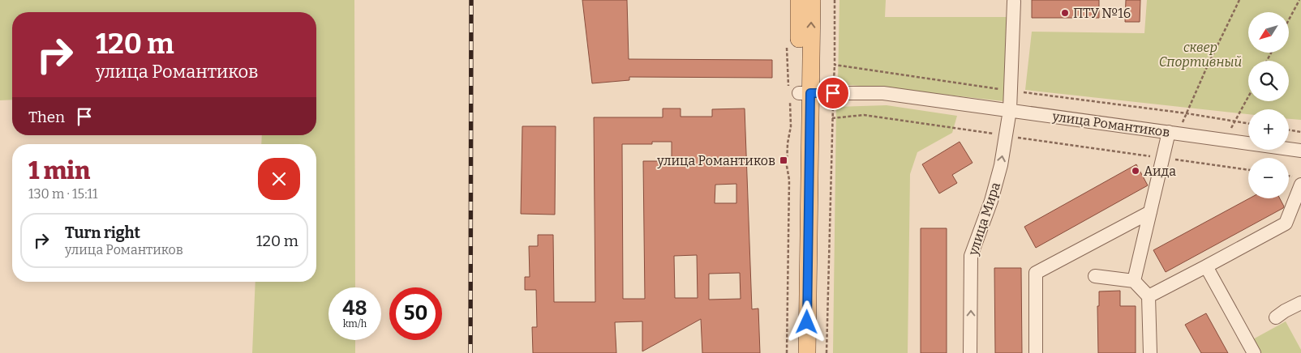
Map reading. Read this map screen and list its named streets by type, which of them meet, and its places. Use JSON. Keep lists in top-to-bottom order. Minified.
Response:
{"streets":{"street":["улица Романтиков","улица Мира"]},"crossings":[["улица Романтиков","улица Мира"]],"one_way":["улица Мира"],"parks":["сквер Спортивный"],"places":{"other":["ПТУ №16","Аида"],"transit":["улица Романтиков"]},"north":"bottom left","page":{"map_buttons":["+","−"],"turn":["120 m","улица Романтиков"],"then":"Then","heading":["1 min","130 m · 15:11"],"list":[{"name":"Turn right","note":"улица Романтиков","value":"120 m"}],"speed":"48 km/h","limit":"50"}}
